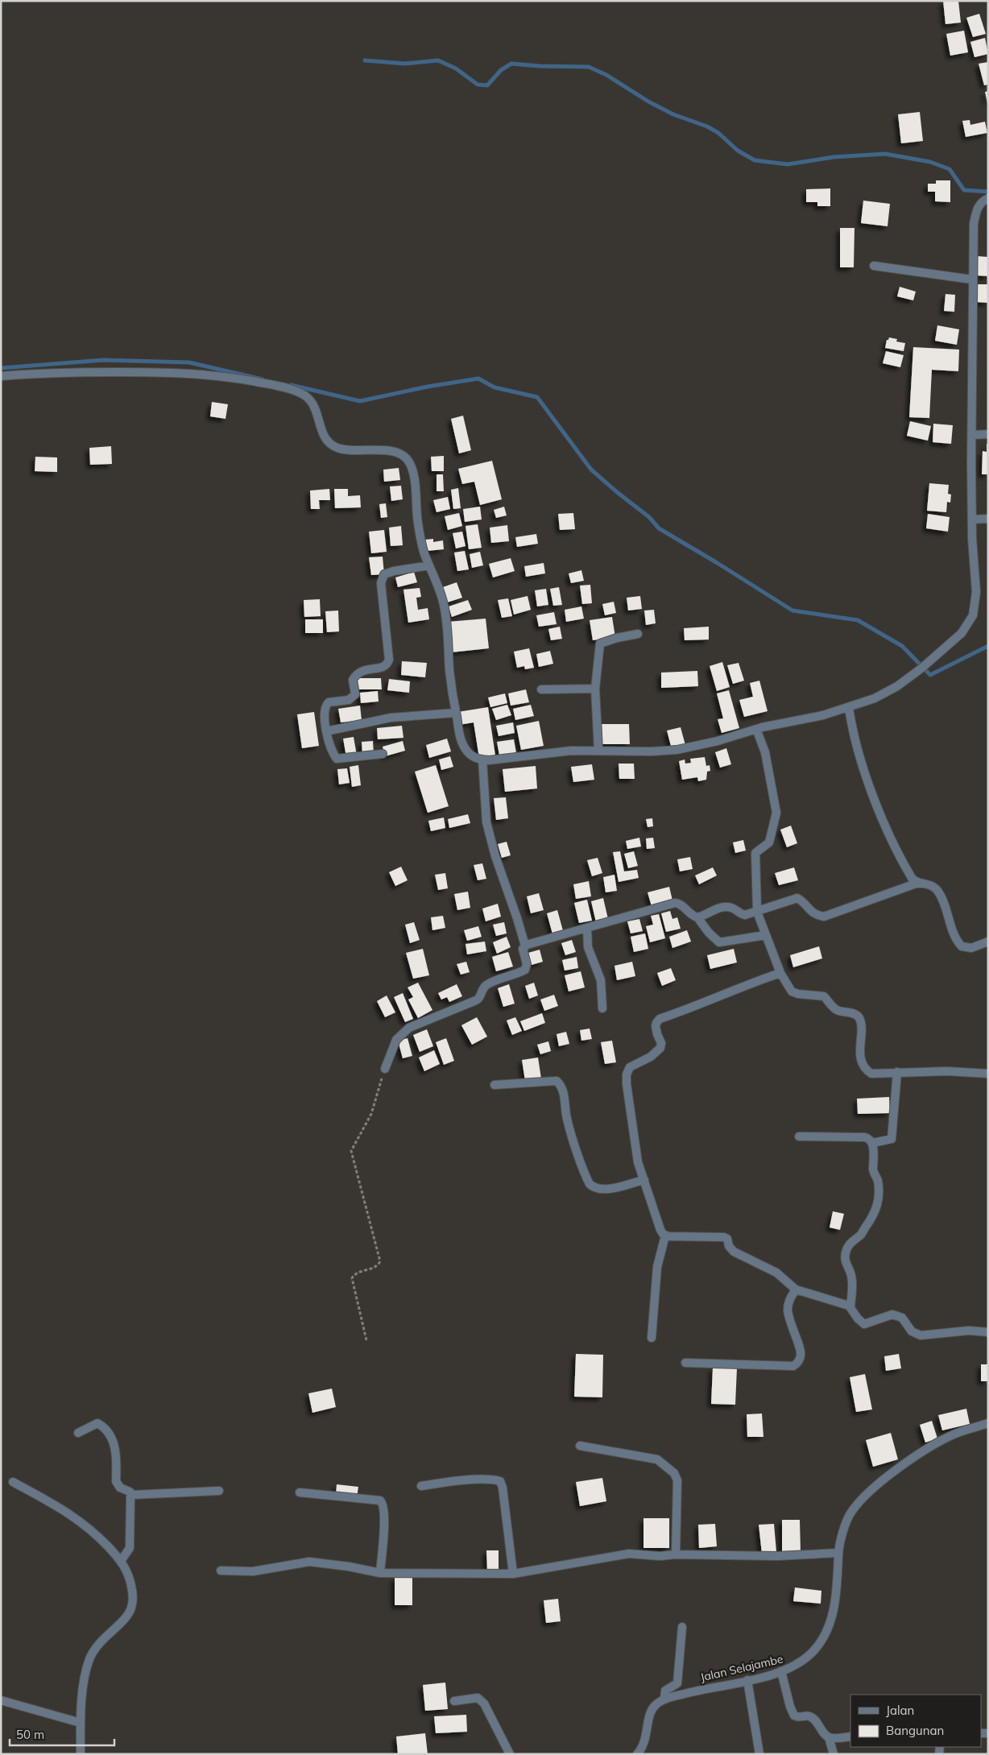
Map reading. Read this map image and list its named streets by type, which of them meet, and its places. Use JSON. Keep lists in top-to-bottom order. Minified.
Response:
{"streets":{"street":["Jalan Selajambe"]},"legend":["Jalan","Bangunan"],"scale_bar":"50 m"}
